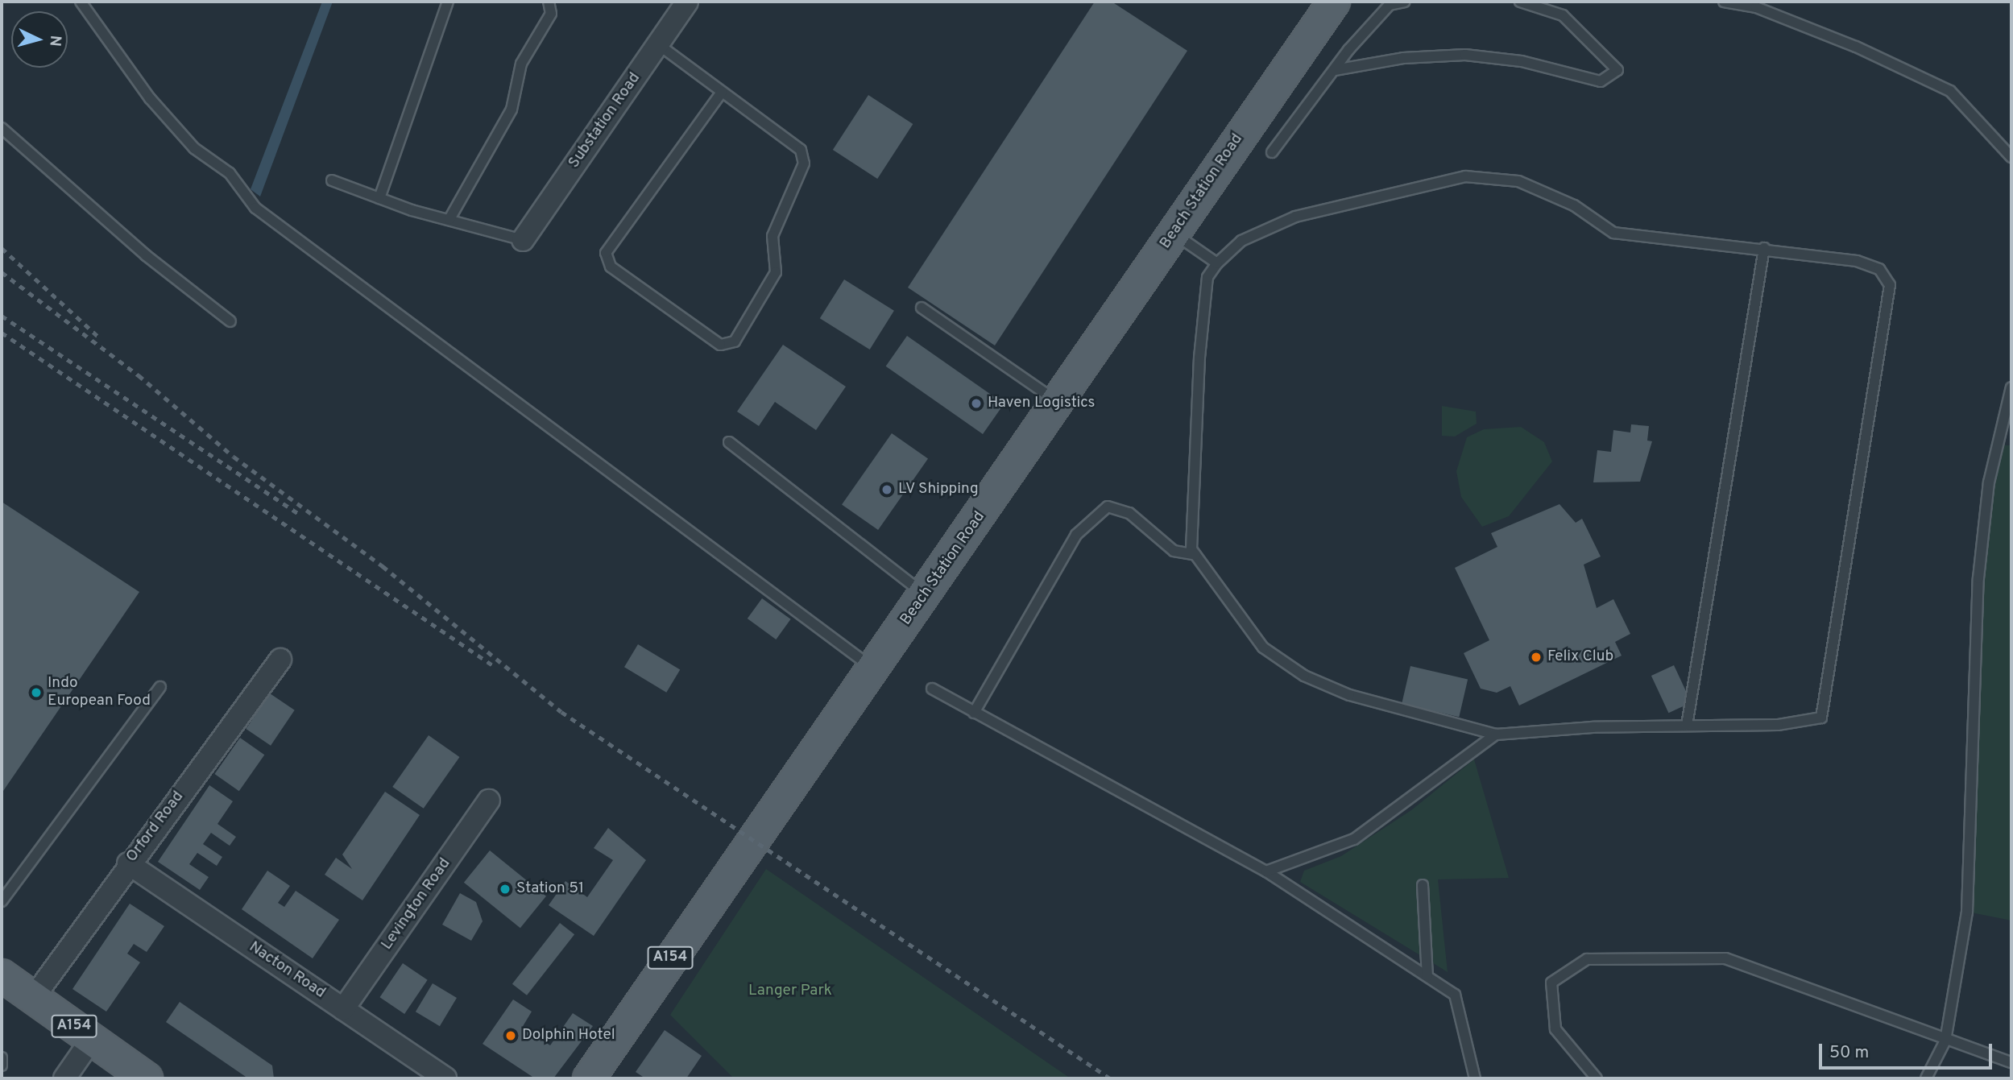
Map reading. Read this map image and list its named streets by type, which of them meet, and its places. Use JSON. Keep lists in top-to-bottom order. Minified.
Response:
{"streets":{"main road":["Beach Station Road","A154"],"street":["Substation Road","Orford Road","Levington Road","Nacton Road"]},"crossings":[["Orford Road","A154"],["Orford Road","Nacton Road"],["Levington Road","Nacton Road"]],"parks":["Langer Park"],"places":["Haven Logistics","LV Shipping","Felix Club","Indo European Food","Station 51","Dolphin Hotel"],"scale_bar":"50 m","north":"right"}
